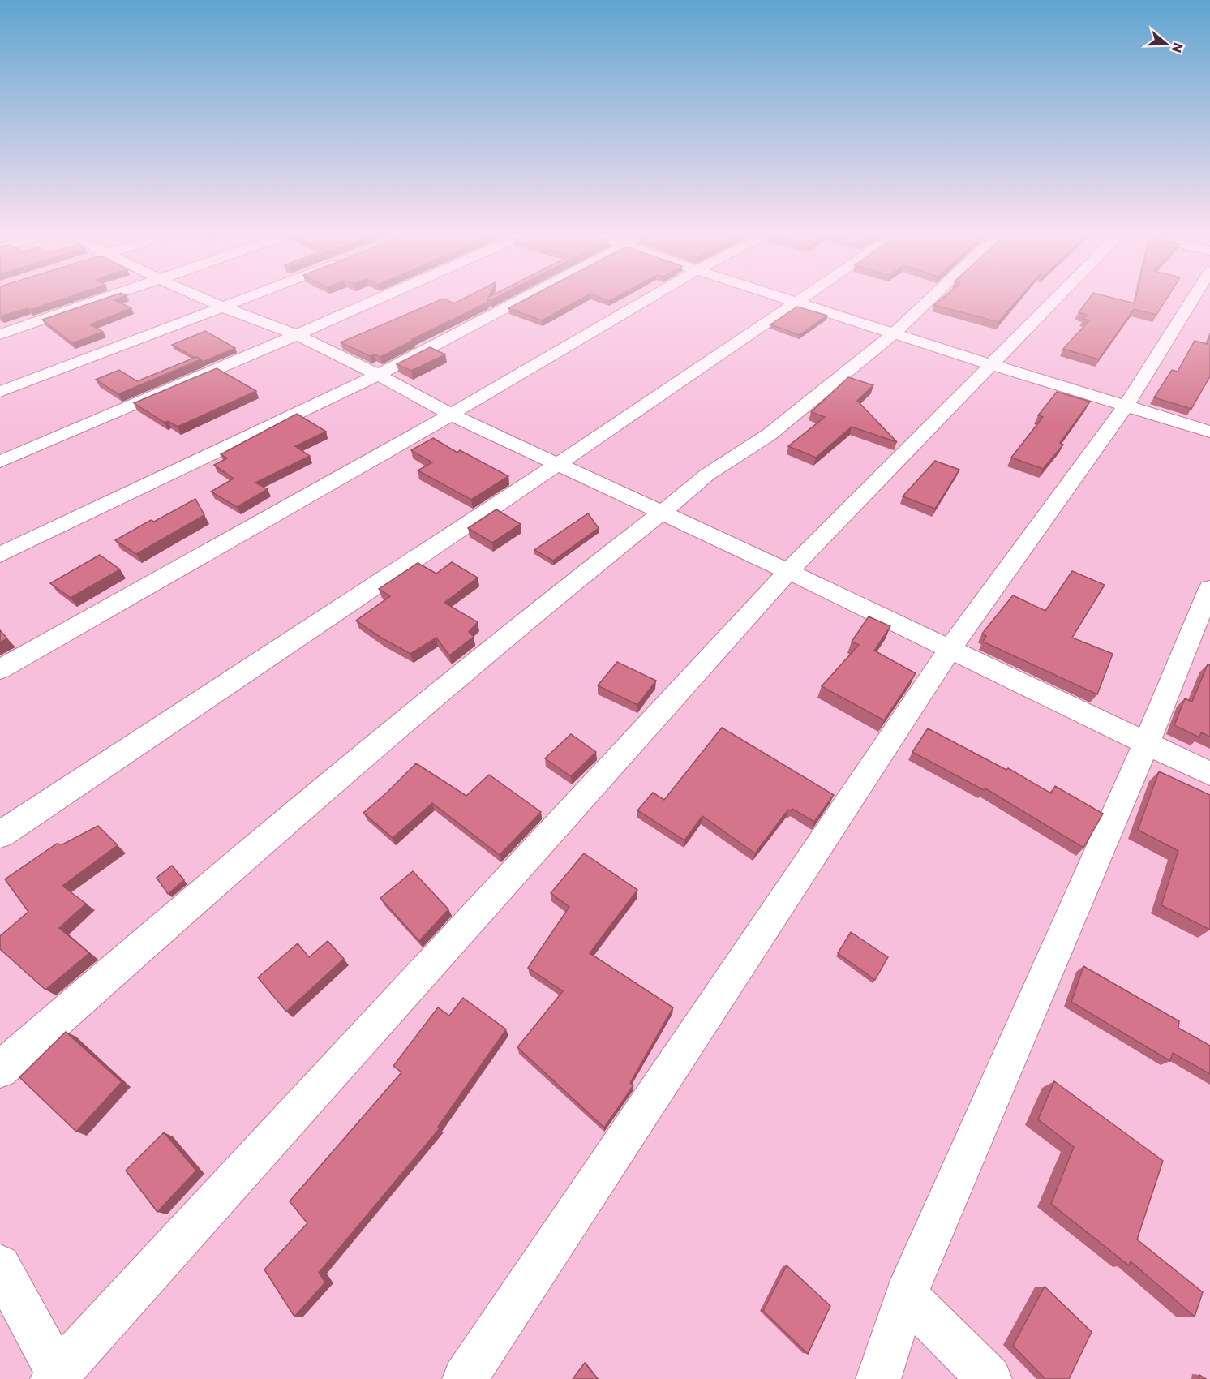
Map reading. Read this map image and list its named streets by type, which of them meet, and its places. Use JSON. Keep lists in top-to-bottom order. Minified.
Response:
{"north":"right"}
